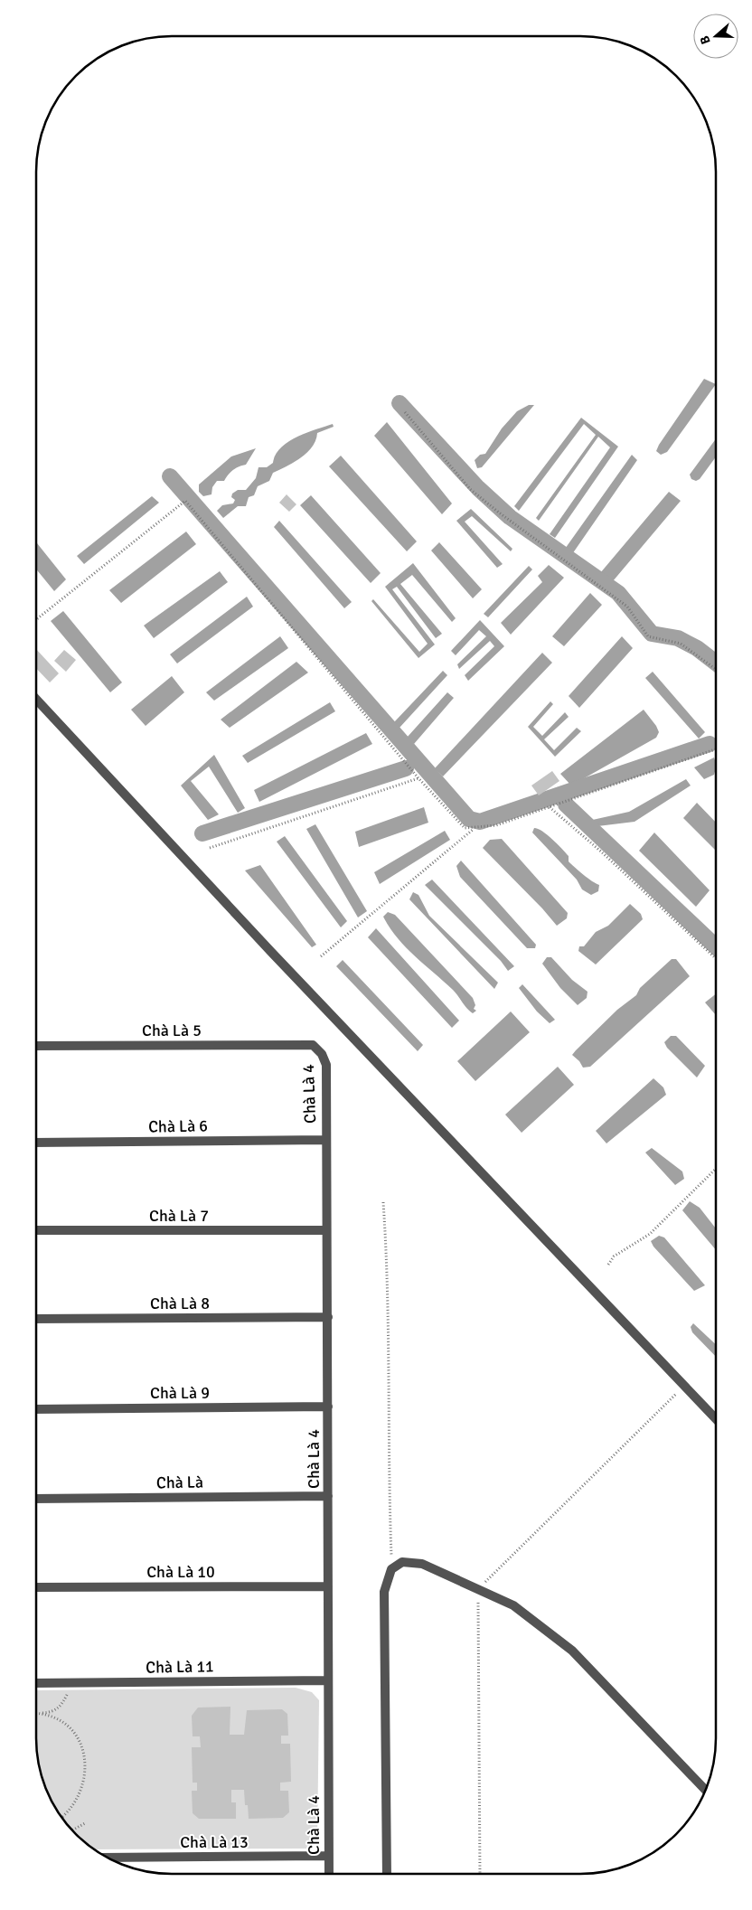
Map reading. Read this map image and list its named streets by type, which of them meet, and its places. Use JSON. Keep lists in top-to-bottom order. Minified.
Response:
{"streets":{"street":["Chà Là 5","Chà Là 4","Chà Là 6","Chà Là 7","Chà Là 8","Chà Là 9","Chà Là","Chà Là 10","Chà Là 11","Chà Là 13"]},"crossings":[["Chà Là 5","Chà Là 4"],["Chà Là 4","Chà Là 6"],["Chà Là 4","Chà Là 7"],["Chà Là 4","Chà Là 8"],["Chà Là 4","Chà Là 9"],["Chà Là 4","Chà Là"],["Chà Là 4","Chà Là 10"],["Chà Là 4","Chà Là 11"],["Chà Là 4","Chà Là 13"]],"north":"left"}
